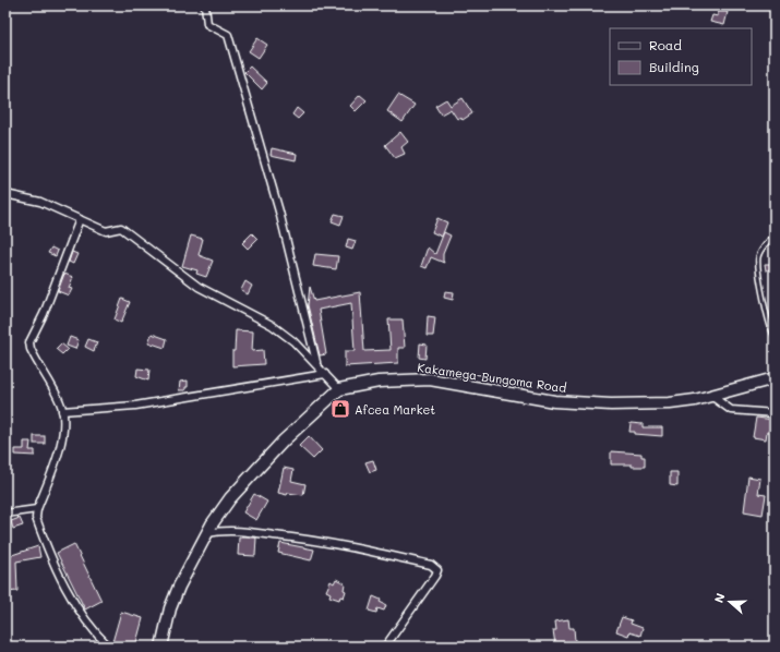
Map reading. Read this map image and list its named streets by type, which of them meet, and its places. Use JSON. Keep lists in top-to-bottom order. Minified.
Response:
{"streets":{"main road":["Kakamega-Bungoma Road"]},"places":{"shop":["Afcea Market"]},"legend":["Road","Building"],"north":"left"}
